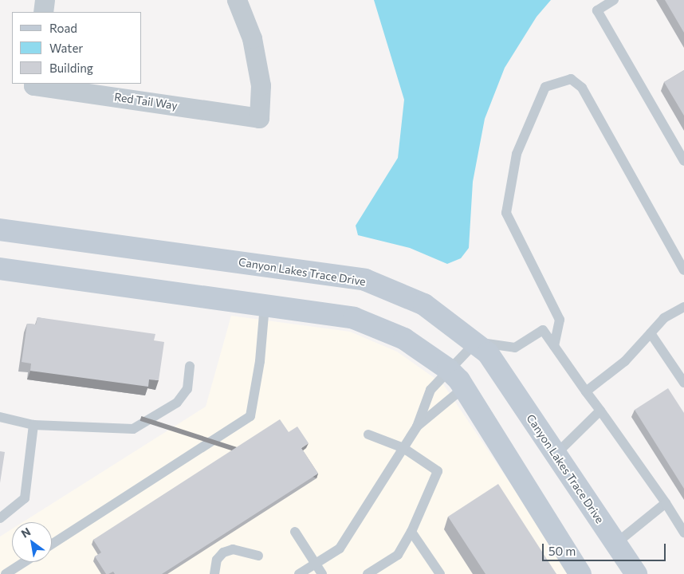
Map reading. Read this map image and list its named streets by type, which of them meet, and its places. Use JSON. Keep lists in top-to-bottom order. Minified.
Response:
{"streets":{"street":["Red Tail Way","Canyon Lakes Trace Drive"]},"legend":["Road","Water","Building"],"scale_bar":"50 m","north":"top left"}
